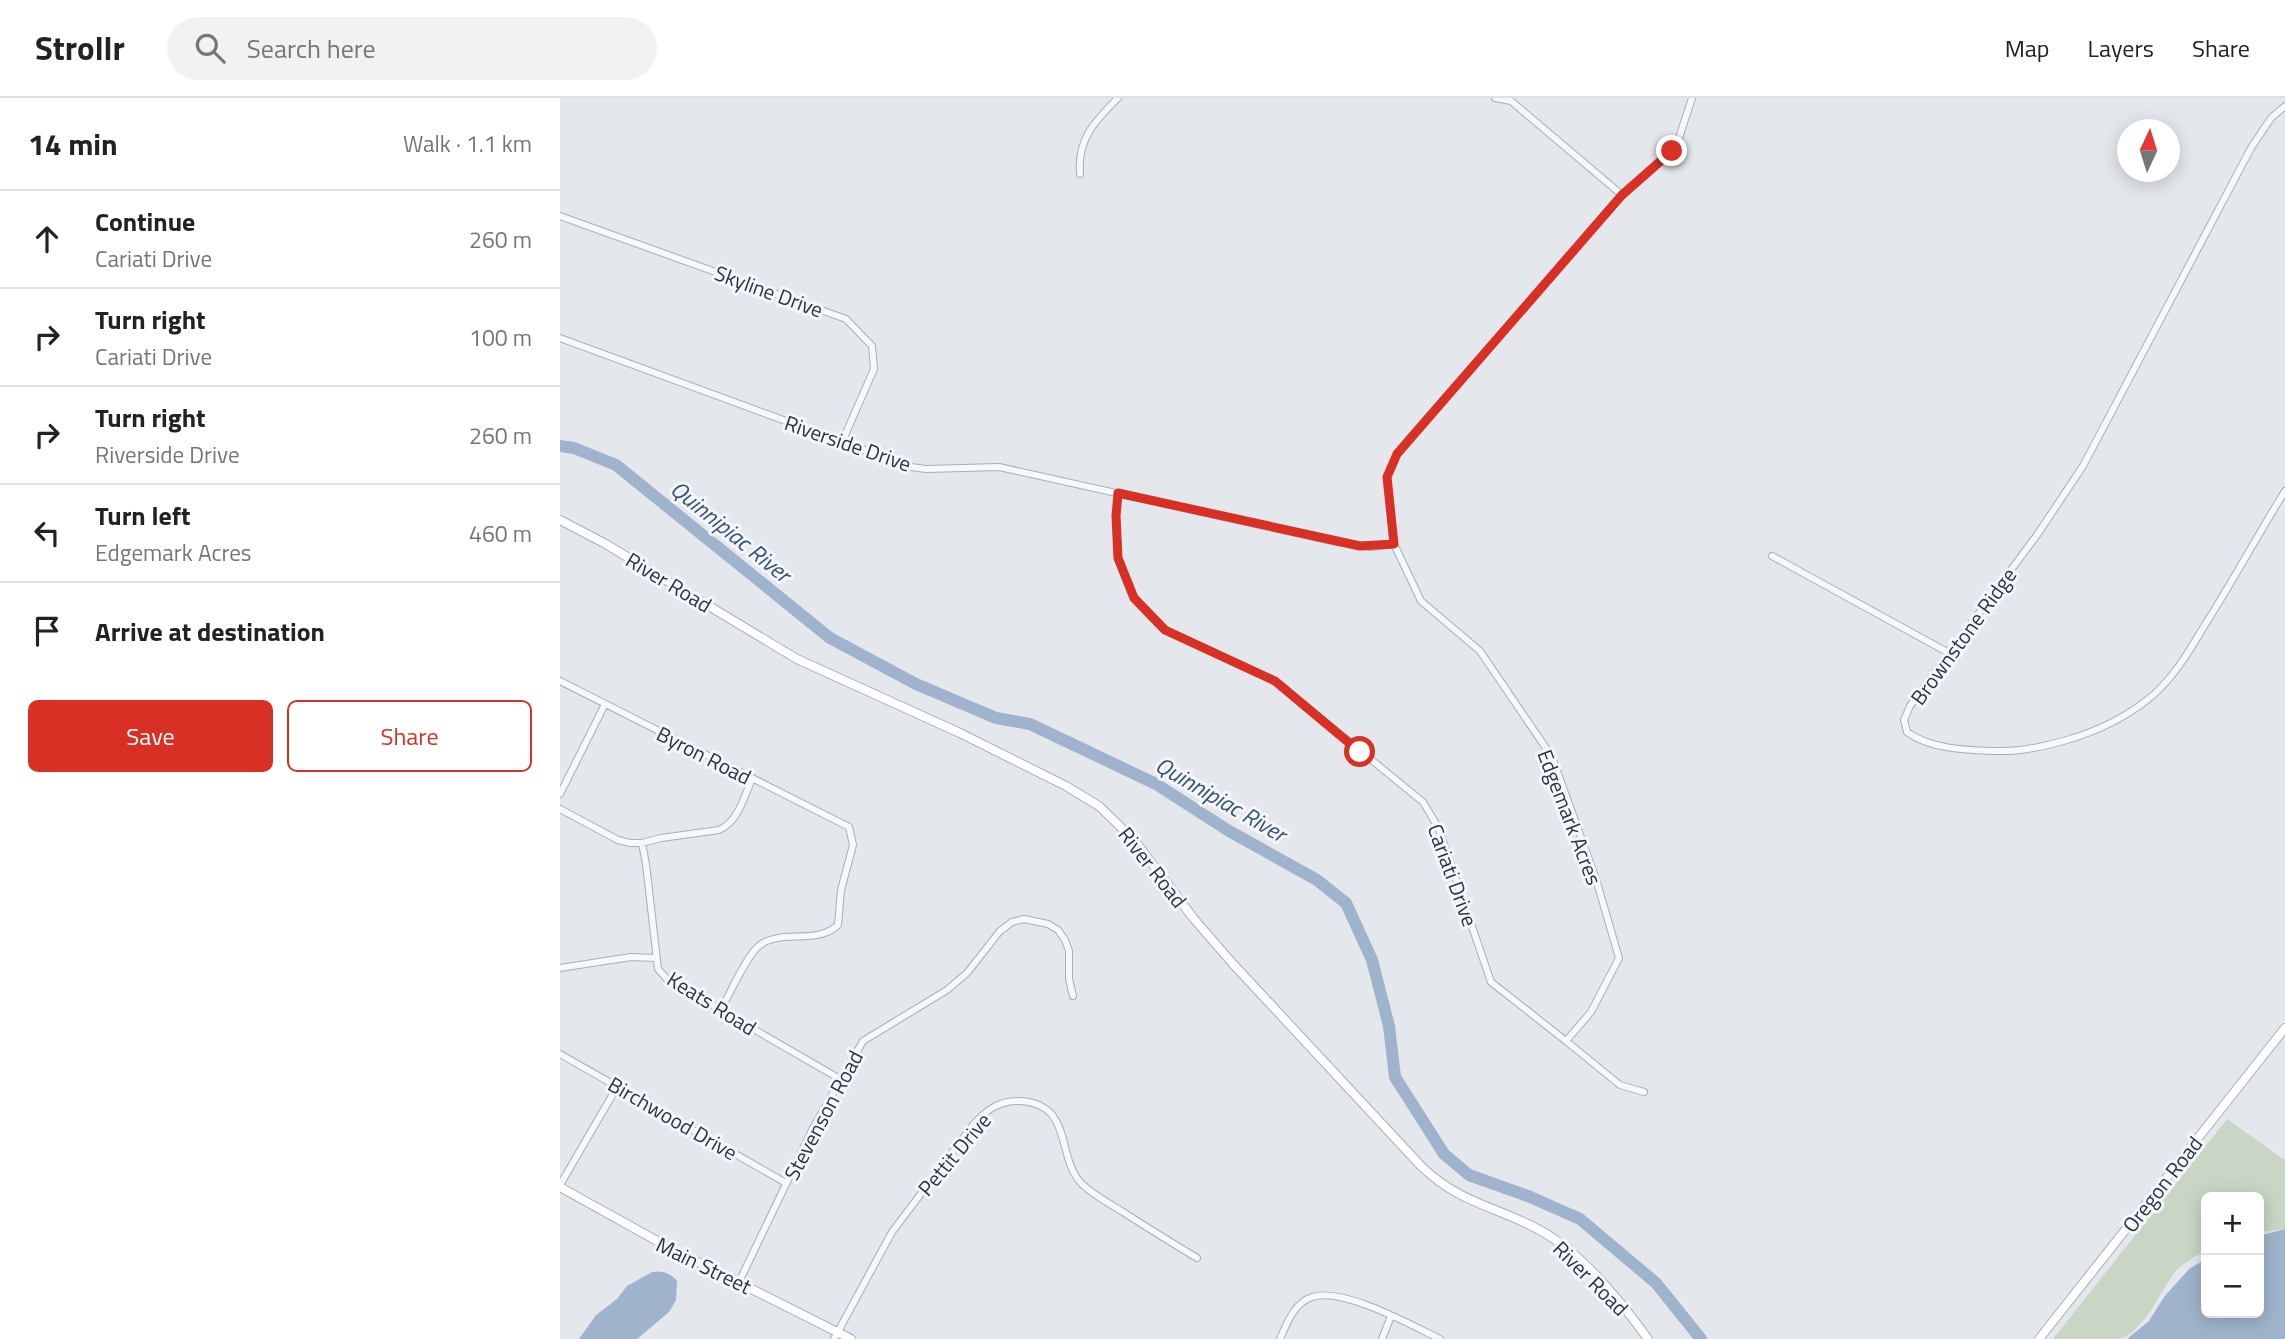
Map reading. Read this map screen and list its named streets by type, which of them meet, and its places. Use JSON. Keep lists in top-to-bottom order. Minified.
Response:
{"streets":{"main road":["River Road","Oregon Road","Main Street"],"street":["Skyline Drive","Riverside Drive","Brownstone Ridge","Byron Road","Edgemark Acres","Cariati Drive","Keats Road","Stevenson Road","Birchwood Drive","Pettit Drive"]},"crossings":[["Skyline Drive","Riverside Drive"],["Riverside Drive","Edgemark Acres"],["Riverside Drive","Cariati Drive"],["Byron Road","Keats Road"],["Edgemark Acres","Cariati Drive"],["Keats Road","Stevenson Road"],["Stevenson Road","Birchwood Drive"],["Stevenson Road","Main Street"],["Pettit Drive","Main Street"]],"water":["Quinnipiac River"],"north":"top","page":{"header":"Strollr","search":"Search here","nav":["Map","Layers","Share"],"heading":["14 min","Walk · 1.1 km"],"list":[["Continue","Cariati Drive","260 m"],["Turn right","Cariati Drive","100 m"],["Turn right","Riverside Drive","260 m"],["Turn left","Edgemark Acres","460 m"],"Arrive at destination"],"buttons":["Save","Share"],"map_buttons":["+","−"]}}
